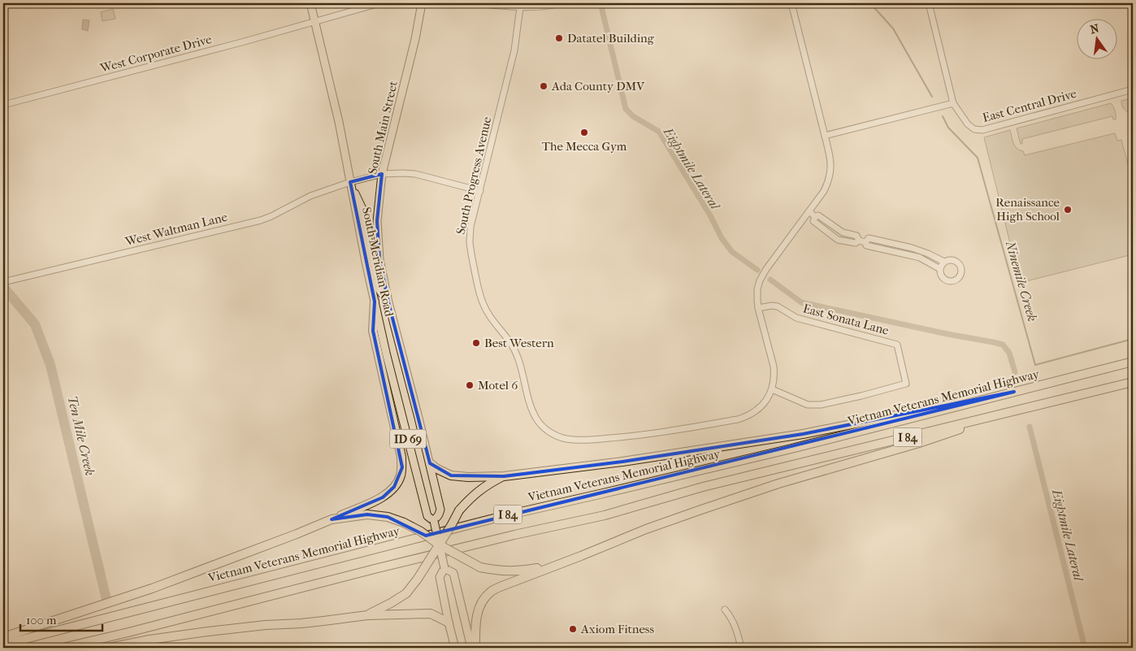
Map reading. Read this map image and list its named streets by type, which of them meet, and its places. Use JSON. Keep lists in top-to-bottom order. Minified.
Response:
{"streets":{"highway":["Vietnam Veterans Memorial Highway","I 84"],"main road":["South Main Street","South Meridian Road","ID 69"],"street":["West Corporate Drive","East Central Drive","South Progress Avenue","West Waltman Lane","East Sonata Lane"]},"crossings":[["West Corporate Drive","South Meridian Road"],["South Main Street","West Waltman Lane"],["South Main Street","South Meridian Road"],["South Progress Avenue","East Sonata Lane"],["West Waltman Lane","South Meridian Road"]],"water":["Eightmile Lateral","Ninemile Creek","Ten Mile Creek"],"places":["Datatel Building","Ada County DMV","The Mecca Gym","Renaissance High School","Best Western","Motel 6","Axiom Fitness"],"scale_bar":"100 m","north":"top"}
